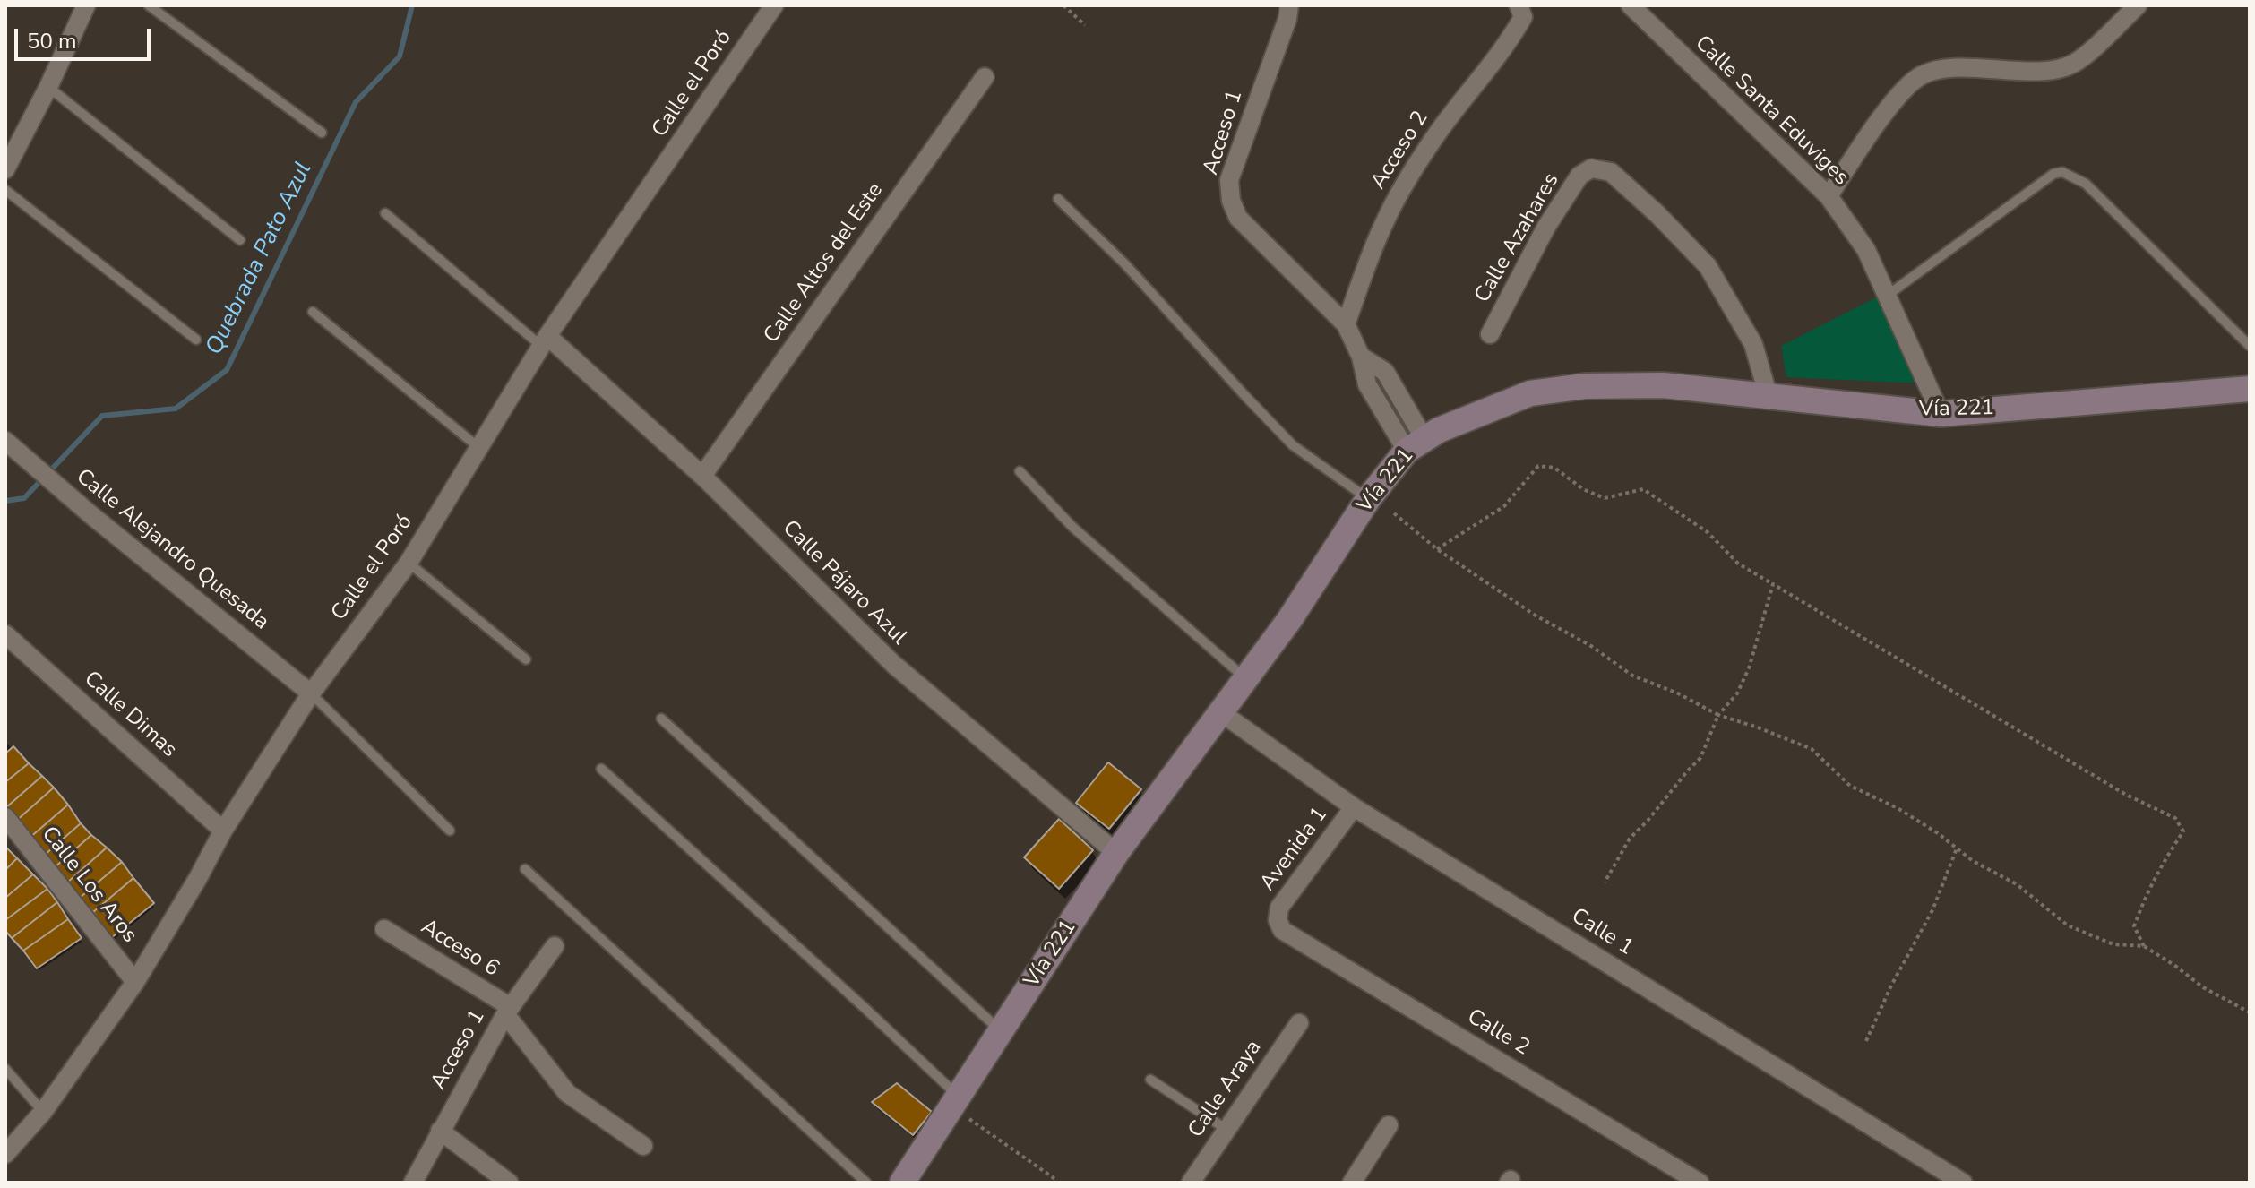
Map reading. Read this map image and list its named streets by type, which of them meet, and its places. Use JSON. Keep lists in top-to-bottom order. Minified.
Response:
{"streets":{"main road":["Vía 221"],"street":["Calle el Poró","Calle Santa Eduviges","Acceso 1","Acceso 2","Calle Azahares","Calle Altos del Este","Calle Alejandro Quesada","Calle Pájaro Azul","Calle Dimas","Avenida 1","Calle Los Aros","Calle 1","Acceso 6","Calle 2","Calle Araya"]},"crossings":[["Calle el Poró","Calle Alejandro Quesada"],["Calle el Poró","Calle Pájaro Azul"],["Calle el Poró","Calle Dimas"],["Calle el Poró","Calle Los Aros"],["Calle Santa Eduviges","Vía 221"],["Acceso 1","Acceso 2"],["Acceso 1","Vía 221"],["Acceso 1","Acceso 6"],["Calle Azahares","Vía 221"],["Calle Altos del Este","Calle Pájaro Azul"],["Vía 221","Calle Pájaro Azul"],["Vía 221","Calle 1"],["Avenida 1","Calle 1"],["Avenida 1","Calle 2"]],"water":["Quebrada Pato Azul"],"scale_bar":"50 m"}
